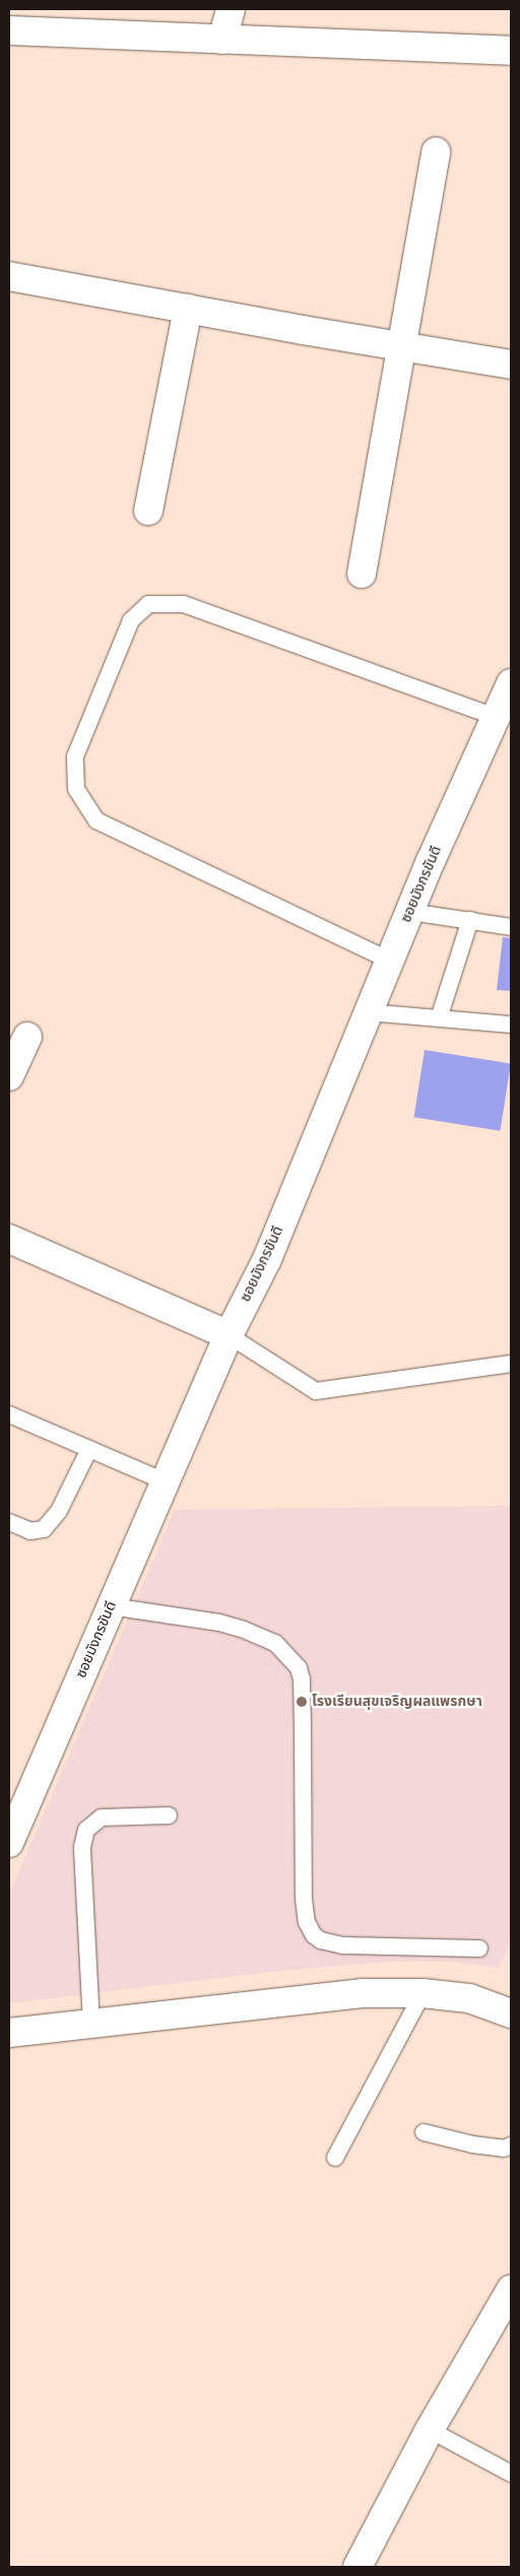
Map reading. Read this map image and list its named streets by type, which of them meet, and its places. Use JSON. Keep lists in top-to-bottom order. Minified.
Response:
{"streets":{"street":["ซอยมังกรขันดี"]},"places":["โรงเรียนสุขเจริญผลแพรกษา"]}
